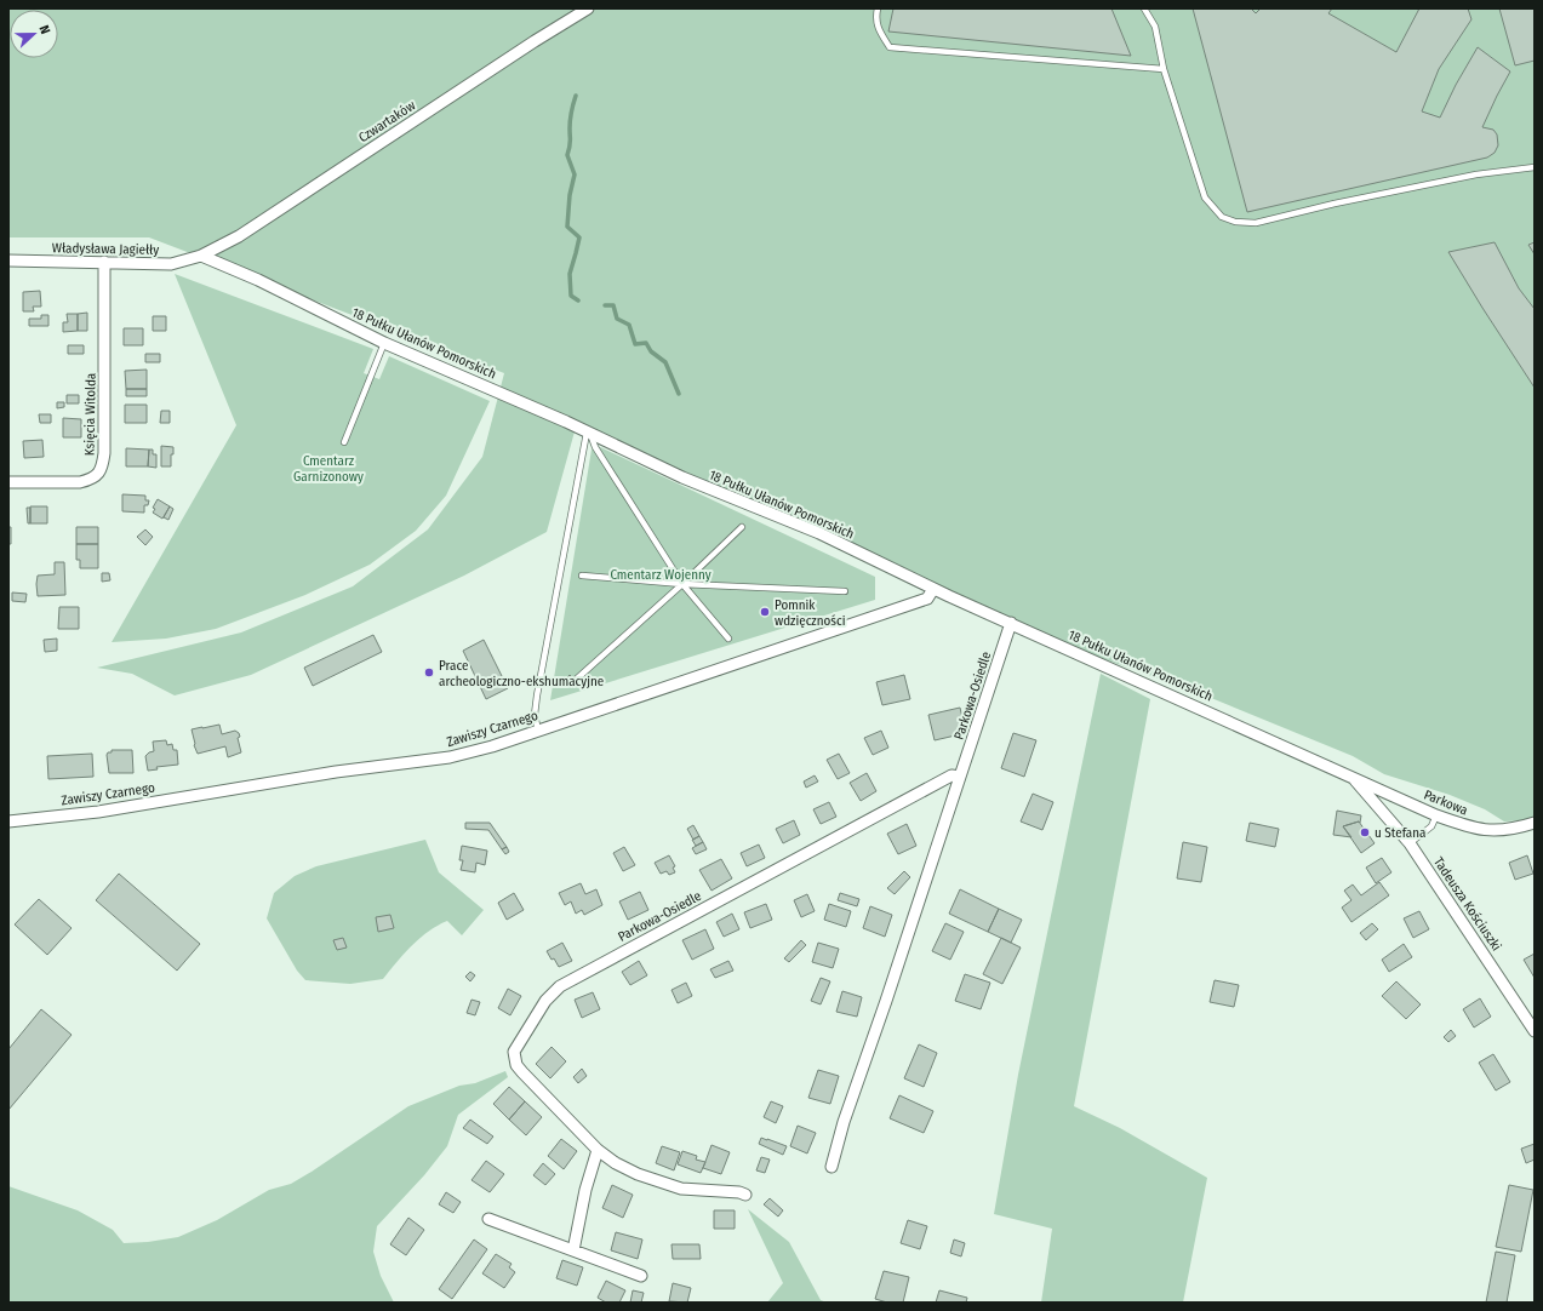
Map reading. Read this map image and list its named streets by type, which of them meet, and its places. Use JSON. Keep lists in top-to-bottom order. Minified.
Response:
{"streets":{"street":["Czwartaków","Władysława Jagiełły","18 Pułku Ułanów Pomorskich","Księcia Witolda","Parkowa-Osiedle","Zawiszy Czarnego","Parkowa","Tadeusza Kościuszki"]},"crossings":[["Czwartaków","Władysława Jagiełły"],["Czwartaków","18 Pułku Ułanów Pomorskich"],["Władysława Jagiełły","18 Pułku Ułanów Pomorskich"],["Władysława Jagiełły","Księcia Witolda"],["18 Pułku Ułanów Pomorskich","Parkowa-Osiedle"],["18 Pułku Ułanów Pomorskich","Zawiszy Czarnego"],["18 Pułku Ułanów Pomorskich","Parkowa"],["18 Pułku Ułanów Pomorskich","Tadeusza Kościuszki"],["Parkowa","Tadeusza Kościuszki"]],"parks":["Cmentarz Garnizonowy","Cmentarz Wojenny"],"places":["Pomnik wdzięczności","Prace archeologiczno-ekshumacyjne","u Stefana"],"north":"right"}
